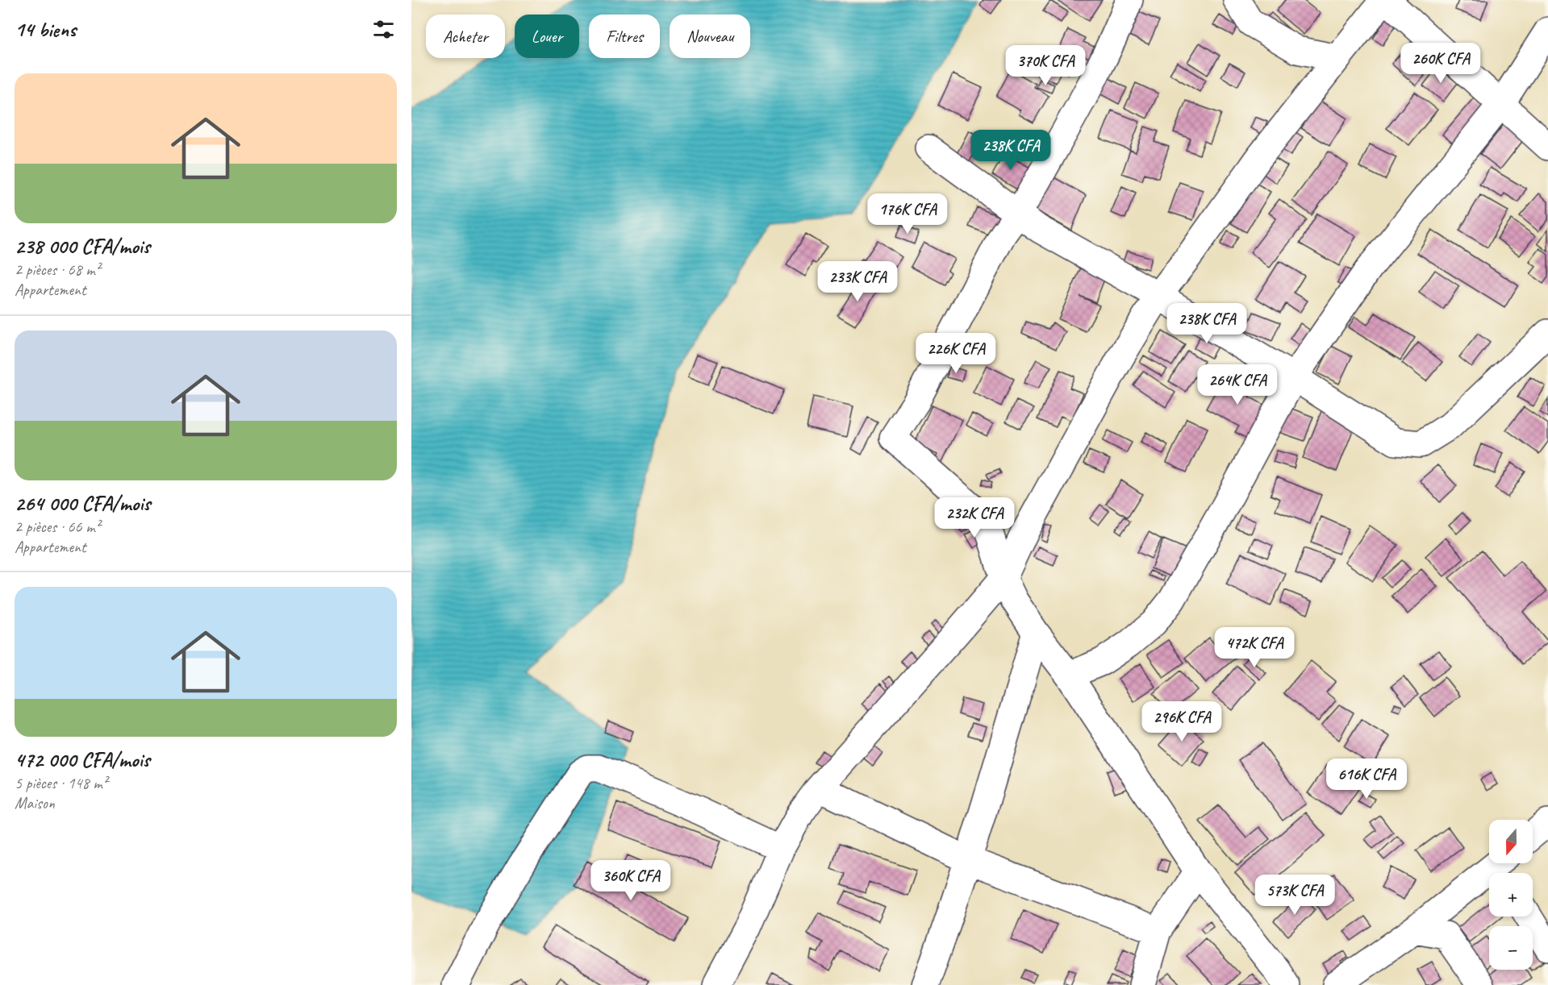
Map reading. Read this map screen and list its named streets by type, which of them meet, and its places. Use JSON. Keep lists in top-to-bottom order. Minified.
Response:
{"north":"bottom","page":{"heading":"14 biens","chip":["Acheter","Louer","Filtres","Nouveau"],"price":["260K CFA","370K CFA","238K CFA","176K CFA","233K CFA","238K CFA","226K CFA","264K CFA","232K CFA","472K CFA","296K CFA","616K CFA","360K CFA","573K CFA"],"list":[{"name":"238 000 CFA/mois","note":"2 pièces · 68 m² · Appartement"},{"name":"264 000 CFA/mois","note":"2 pièces · 66 m² · Appartement"},{"name":"472 000 CFA/mois","note":"5 pièces · 148 m² · Maison"}],"map_buttons":["+","−"]}}
